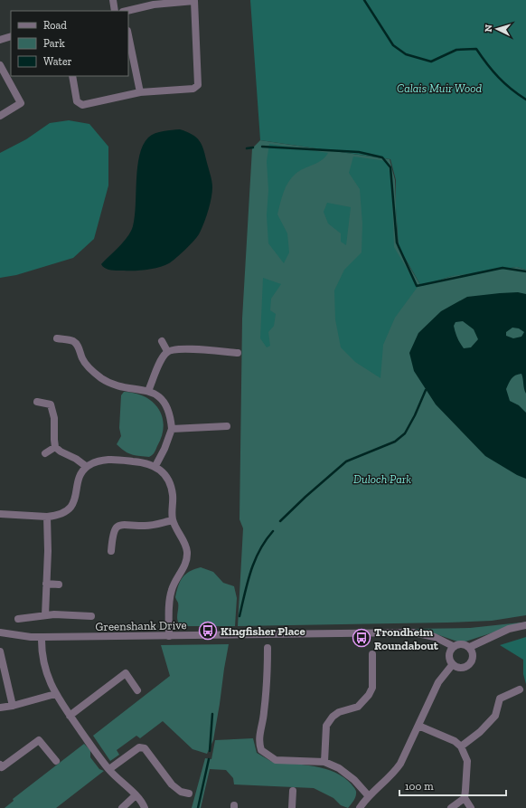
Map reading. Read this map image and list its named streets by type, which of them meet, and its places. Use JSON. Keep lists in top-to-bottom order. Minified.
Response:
{"streets":{"street":["Greenshank Drive"]},"parks":["Calais Muir Wood","Duloch Park"],"places":{"bus stop":["Kingfisher Place","Trondheim Roundabout"]},"legend":["Road","Park","Water"],"scale_bar":"100 m","north":"left"}
